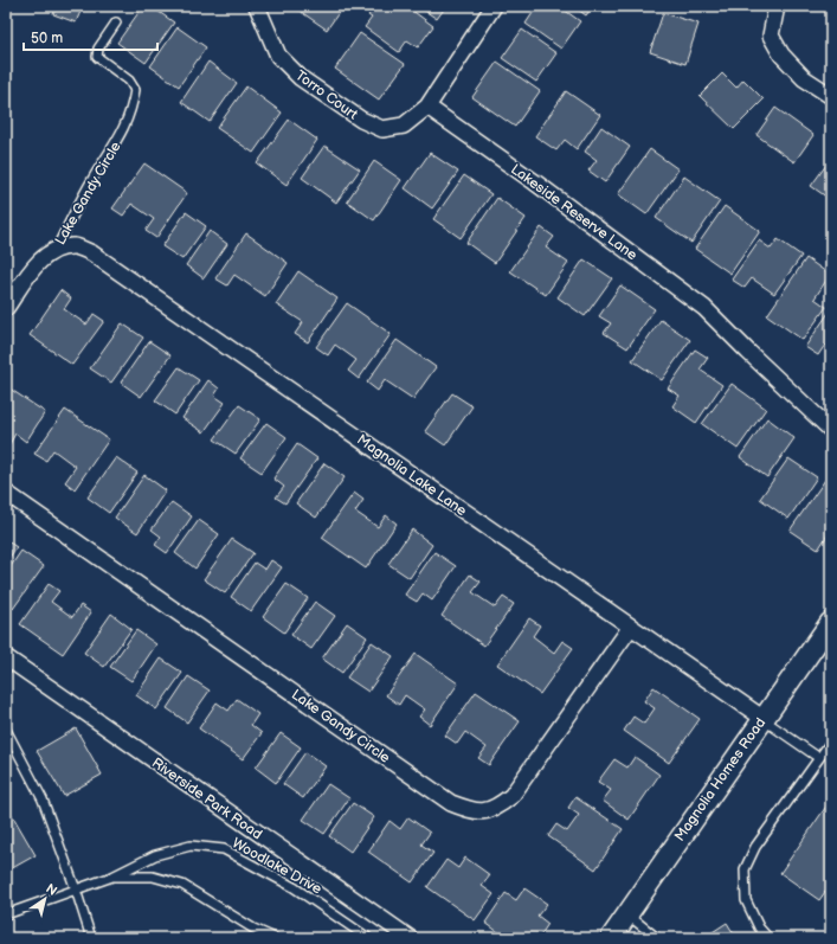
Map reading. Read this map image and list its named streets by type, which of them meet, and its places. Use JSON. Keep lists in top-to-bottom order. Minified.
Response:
{"streets":{"street":["Torro Court","Lake Gandy Circle","Lakeside Reserve Lane","Magnolia Lake Lane","Magnolia Homes Road","Riverside Park Road"],"lane":["Woodlake Drive"]},"crossings":[["Torro Court","Lakeside Reserve Lane"],["Lake Gandy Circle","Magnolia Lake Lane"],["Magnolia Lake Lane","Magnolia Homes Road"]],"scale_bar":"50 m","north":"top right"}
